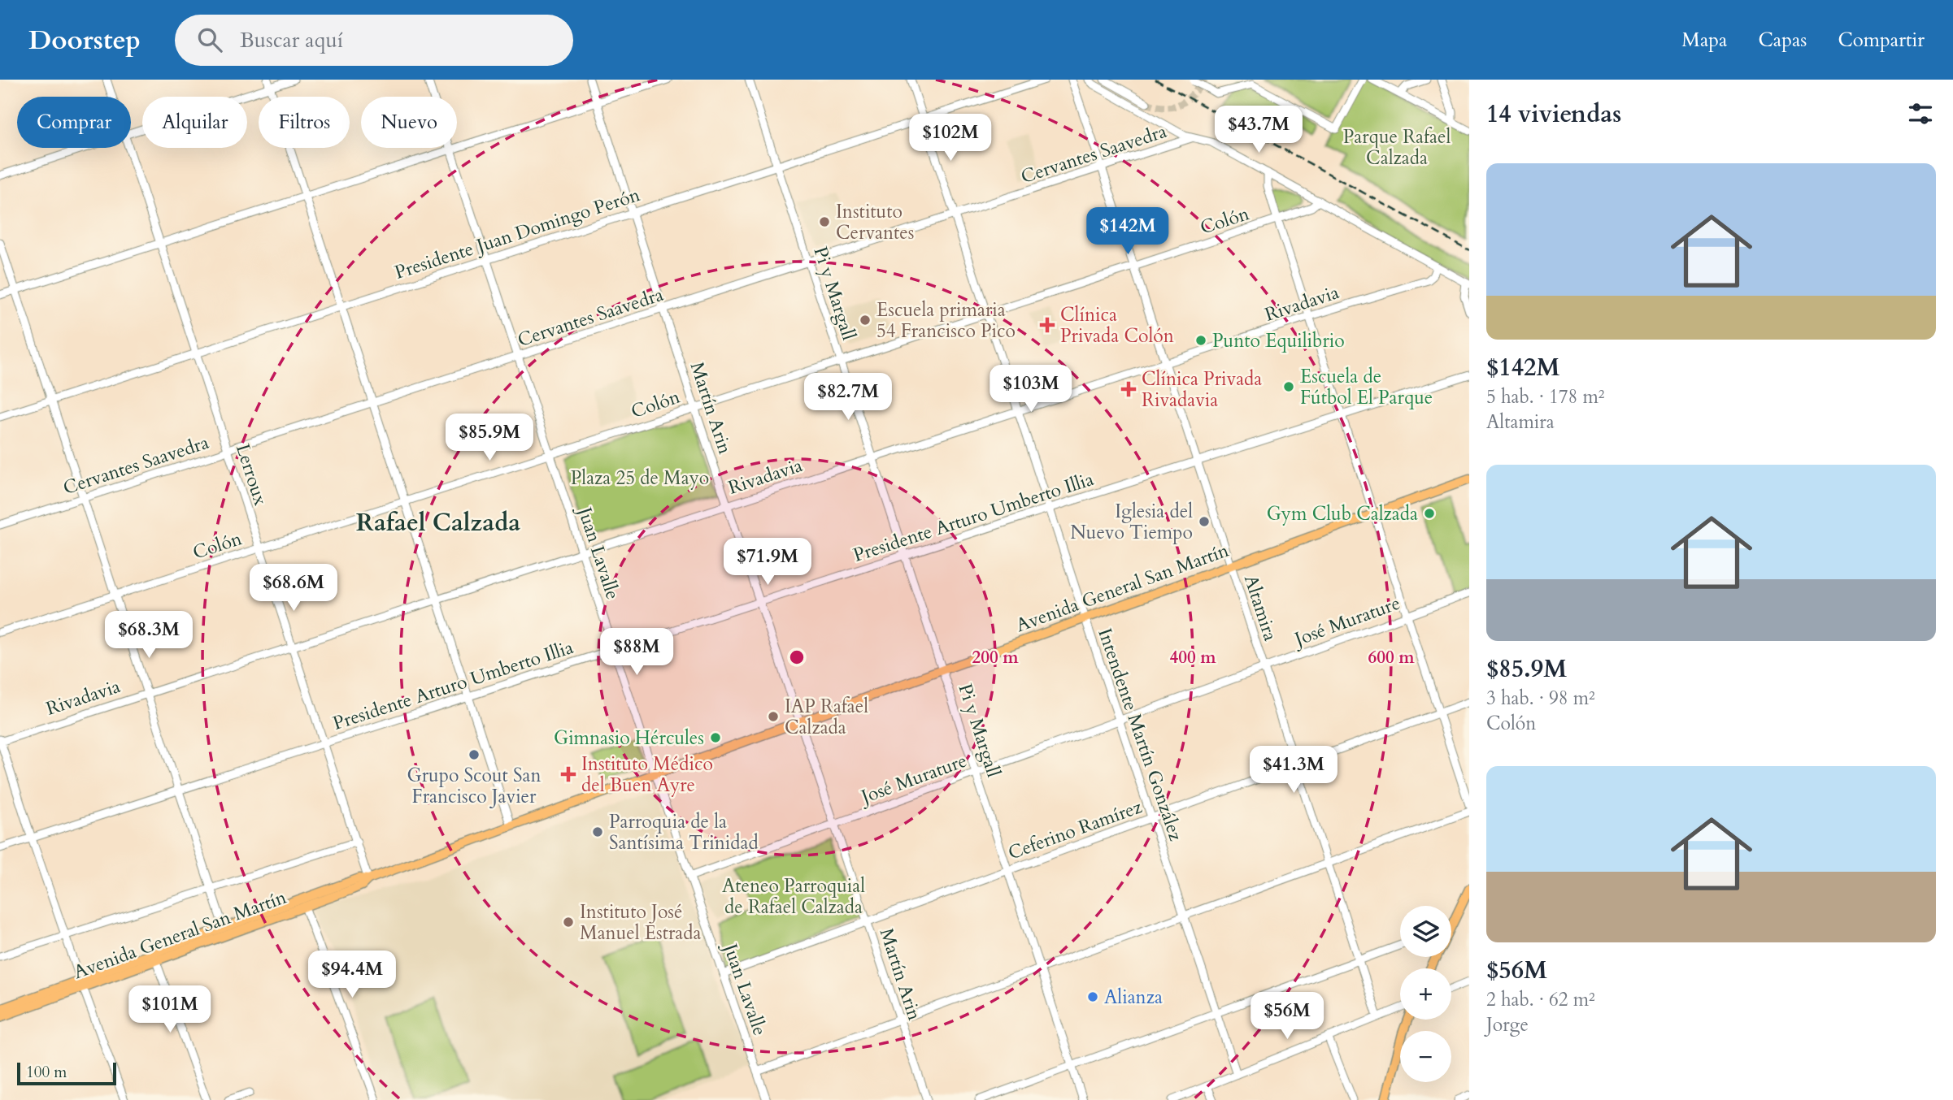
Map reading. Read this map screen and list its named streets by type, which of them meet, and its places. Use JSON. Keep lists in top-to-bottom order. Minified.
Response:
{"streets":{"main road":["Avenida General San Martín"],"street":["Cervantes Saavedra","Colón","Presidente Juan Domingo Perón","Pi y Margall","Rivadavia","Martín Arin","Lerroux","Presidente Arturo Umberto Illia","Juan Lavalle","Altamira","José Murature","Intendente Martín González","Ceferino Ramírez"]},"crossings":[["Cervantes Saavedra","Pi y Margall"],["Cervantes Saavedra","Martín Arin"],["Cervantes Saavedra","Lerroux"],["Cervantes Saavedra","Juan Lavalle"],["Cervantes Saavedra","Altamira"],["Cervantes Saavedra","Intendente Martín González"],["Colón","Pi y Margall"],["Colón","Martín Arin"],["Colón","Lerroux"],["Colón","Juan Lavalle"],["Colón","Altamira"],["Colón","Intendente Martín González"],["Presidente Juan Domingo Perón","Pi y Margall"],["Presidente Juan Domingo Perón","Martín Arin"],["Presidente Juan Domingo Perón","Lerroux"],["Presidente Juan Domingo Perón","Juan Lavalle"],["Presidente Juan Domingo Perón","Intendente Martín González"],["Pi y Margall","Rivadavia"],["Pi y Margall","Presidente Arturo Umberto Illia"],["Pi y Margall","Avenida General San Martín"],["Pi y Margall","José Murature"],["Pi y Margall","Ceferino Ramírez"],["Rivadavia","Martín Arin"],["Rivadavia","Lerroux"],["Rivadavia","Juan Lavalle"],["Rivadavia","Altamira"],["Rivadavia","Intendente Martín González"],["Martín Arin","Presidente Arturo Umberto Illia"],["Martín Arin","Avenida General San Martín"],["Martín Arin","José Murature"],["Martín Arin","Ceferino Ramírez"],["Lerroux","Presidente Arturo Umberto Illia"],["Lerroux","Avenida General San Martín"],["Presidente Arturo Umberto Illia","Juan Lavalle"],["Presidente Arturo Umberto Illia","Altamira"],["Presidente Arturo Umberto Illia","Intendente Martín González"],["Juan Lavalle","Avenida General San Martín"],["Juan Lavalle","José Murature"],["Juan Lavalle","Ceferino Ramírez"],["Avenida General San Martín","Altamira"],["Avenida General San Martín","Intendente Martín González"],["Altamira","José Murature"],["Altamira","Ceferino Ramírez"],["José Murature","Intendente Martín González"],["Intendente Martín González","Ceferino Ramírez"]],"districts":["Rafael Calzada"],"parks":["Parque Rafael Calzada","Plaza 25 de Mayo","Ateneo Parroquial de Rafael Calzada"],"places":{"other":["Instituto Cervantes","Escuela primaria 54 Francisco Pico","Punto Equilibrio","Escuela de Fútbol El Parque","Gym Club Calzada","Iglesia del Nuevo Tiempo","IAP Rafael Calzada","Gimnasio Hércules","Grupo Scout San Francisco Javier","Parroquia de la Santísima Trinidad","Instituto José Manuel Estrada","Alianza"],"health":["Clínica Privada Colón","Clínica Privada Rivadavia","Instituto Médico del Buen Ayre"]},"scale_bar":"100 m","page":{"header":"Doorstep","search":"Buscar aquí","nav":["Mapa","Capas","Compartir"],"heading":"14 viviendas","chip":["Comprar","Alquilar","Filtros","Nuevo"],"price":["$43.7M","$102M","$142M","$103M","$82.7M","$85.9M","$71.9M","$68.6M","$68.3M","$88M","$41.3M","$94.4M","$101M","$56M"],"list":[{"name":"$142M","note":"5 hab. · 178 m² · Altamira"},{"name":"$85.9M","note":"3 hab. · 98 m² · Colón"},{"name":"$56M","note":"2 hab. · 62 m² · Jorge"}],"map_buttons":["+","−"],"scale":"100 m"},"rings":["200 m","400 m","600 m"]}
